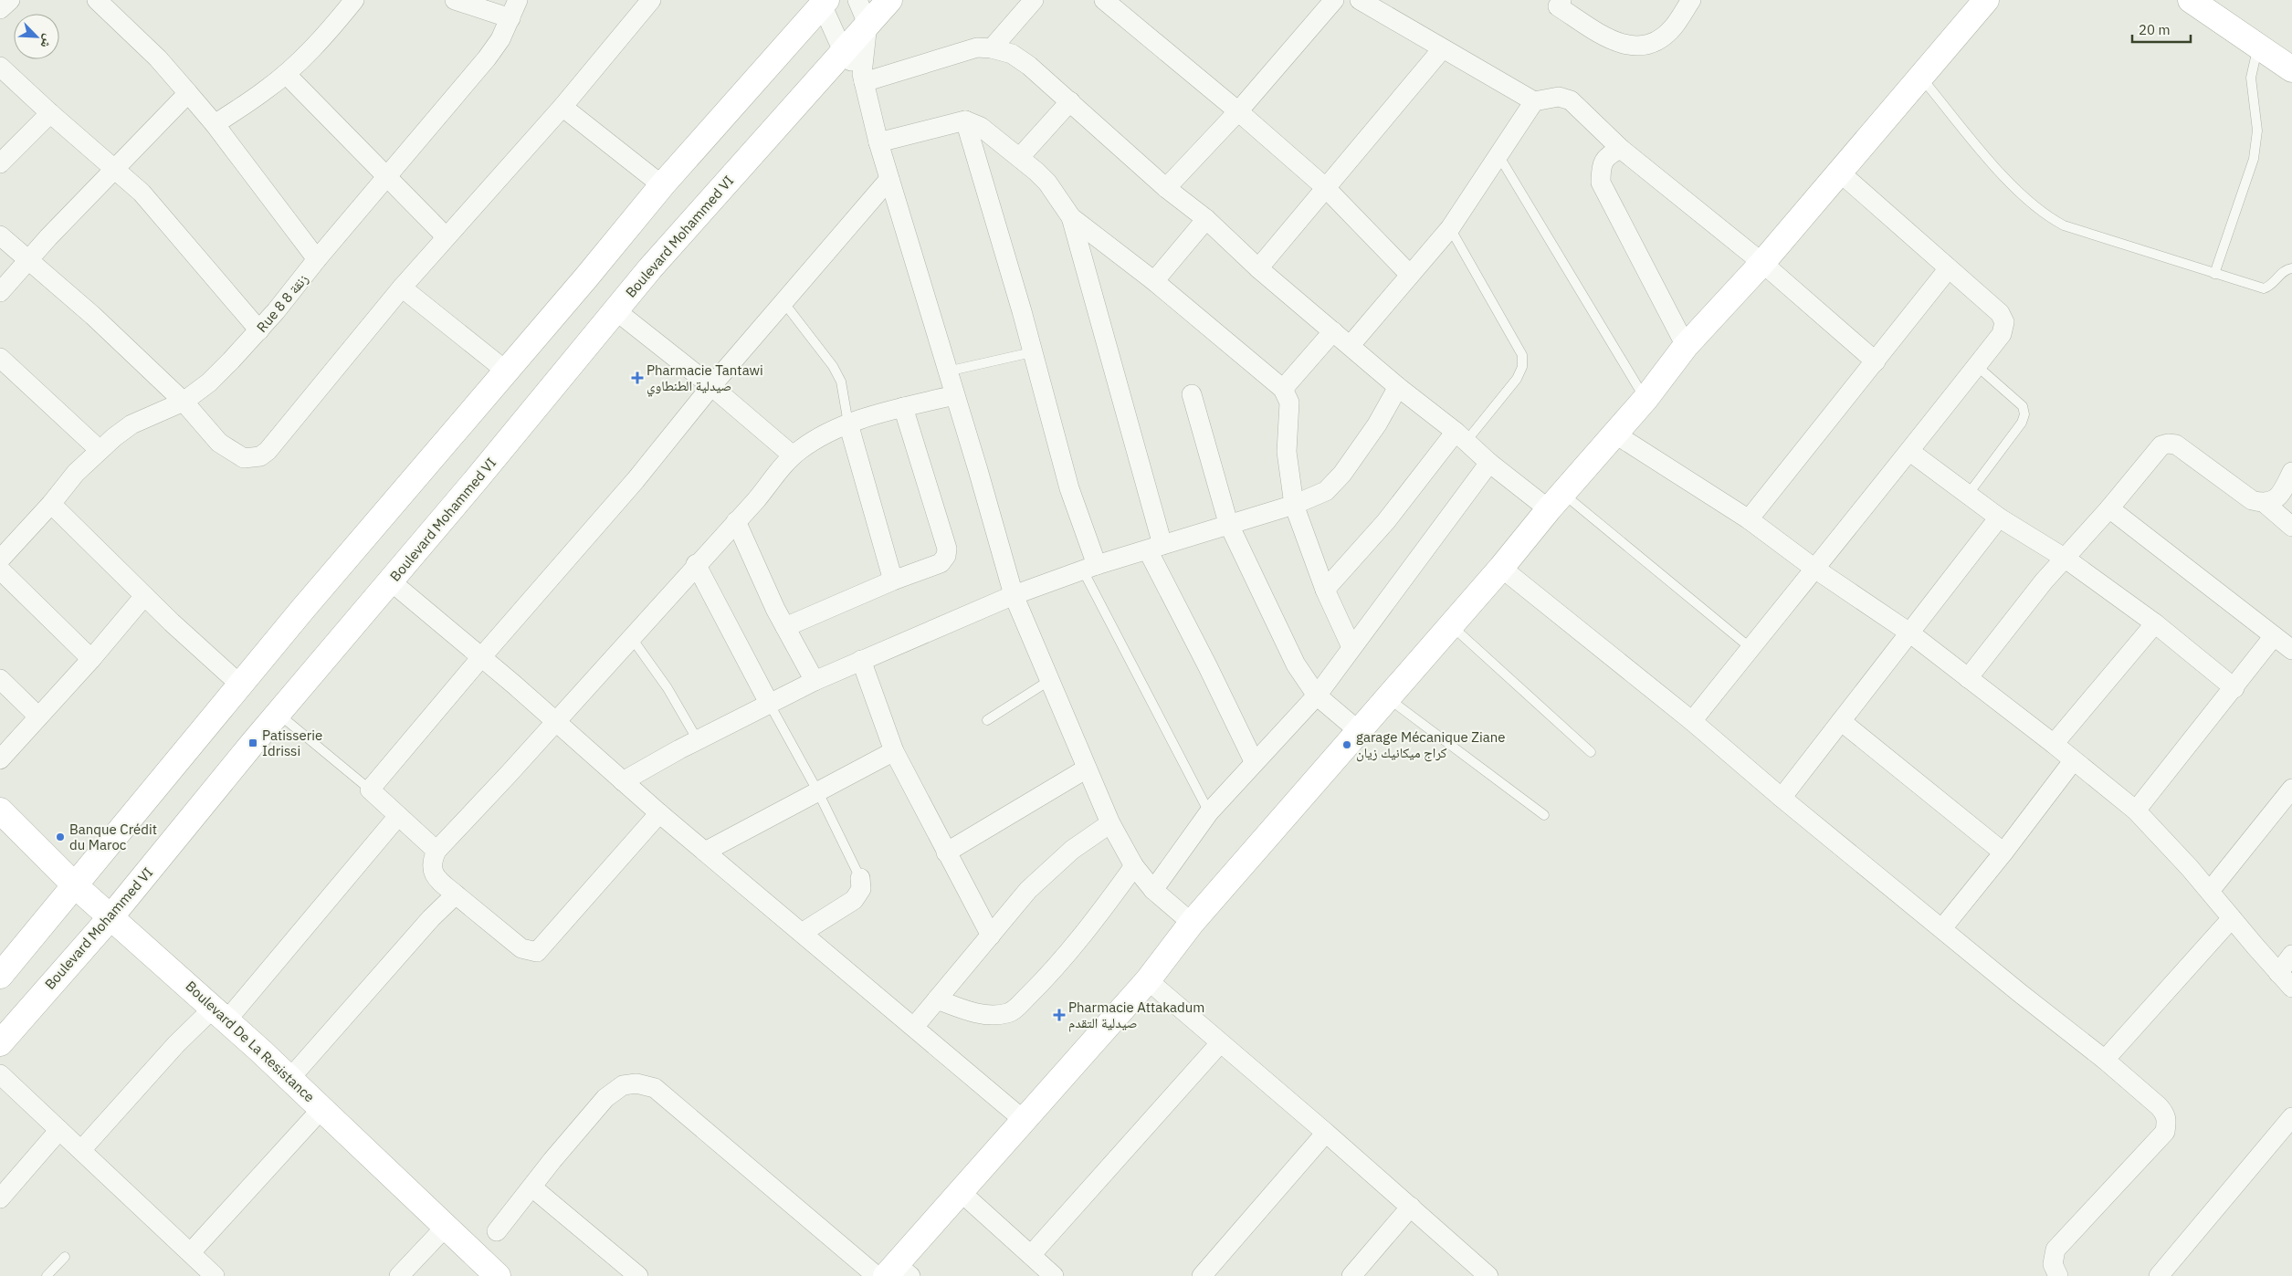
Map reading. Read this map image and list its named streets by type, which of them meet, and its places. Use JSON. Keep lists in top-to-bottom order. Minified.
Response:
{"streets":{"main road":["Boulevard Mohammed VI","Boulevard De La Resistance"],"street":["Rue 8 8 زنقة"]},"crossings":[["Boulevard Mohammed VI","Boulevard De La Resistance"]],"places":{"health":["Pharmacie Tantawi صيدلية الطنطاوي","Pharmacie Attakadum صيدلية التقدم"],"transit":["Patisserie Idrissi"],"other":["garage Mécanique Ziane كراج ميكانيك زيان","Banque Crédit du Maroc"]},"scale_bar":"20 m","north":"bottom right"}
